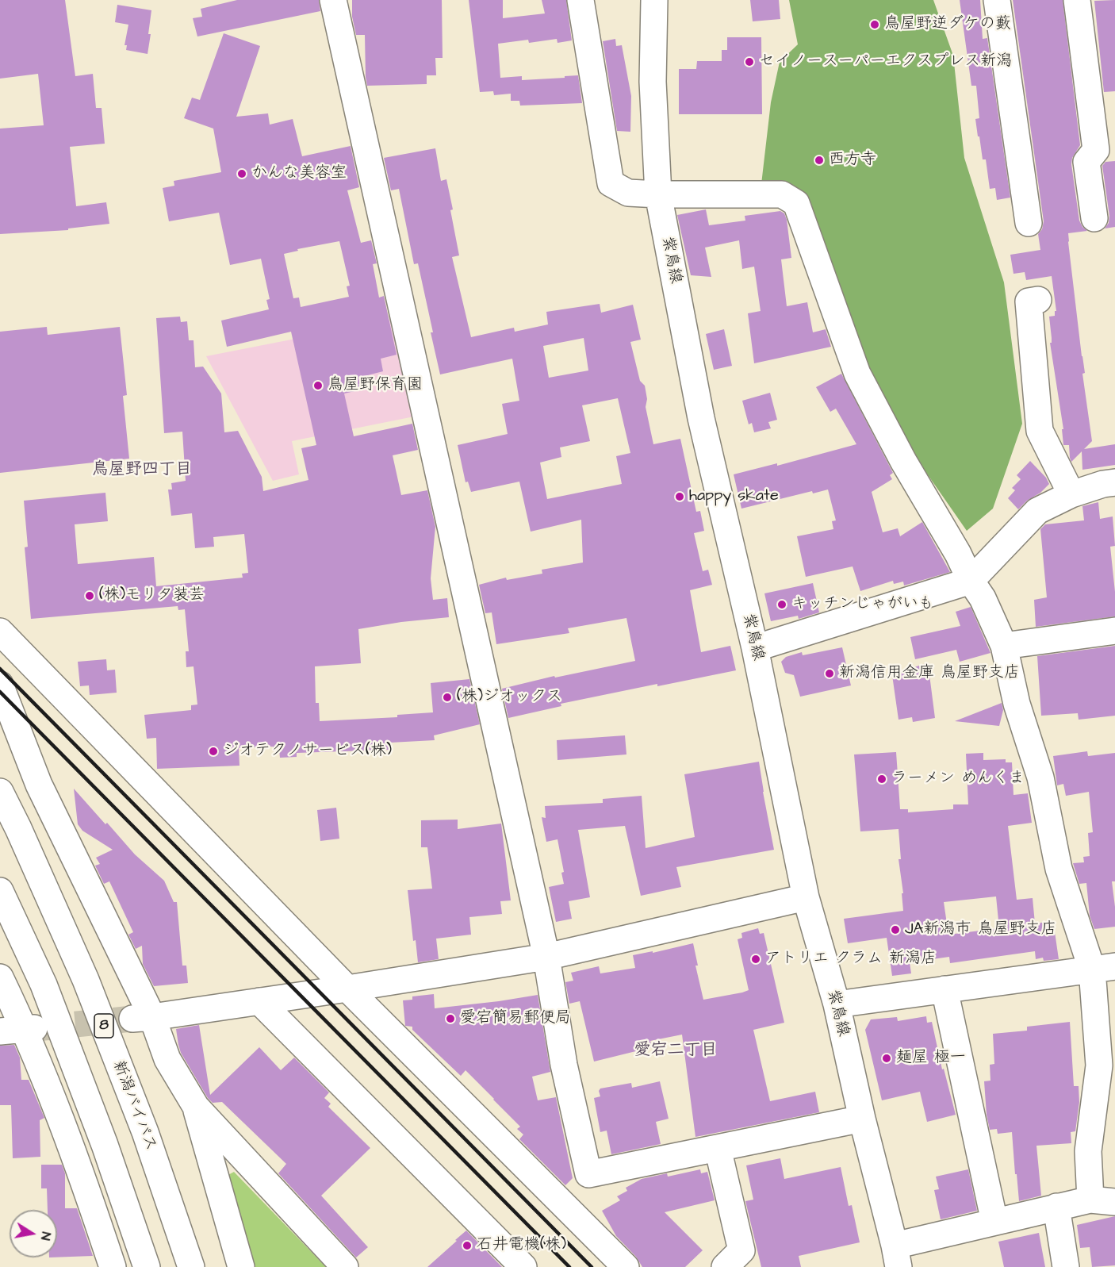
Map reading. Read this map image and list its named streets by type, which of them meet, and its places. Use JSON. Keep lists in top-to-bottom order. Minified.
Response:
{"streets":{"main road":["紫鳥線","8","新潟バイパス"]},"districts":["鳥屋野四丁目","愛宕二丁目"],"places":["鳥屋野逆ダケの藪","セイノースーパーエクスプレス新潟","西方寺","かんな美容室","鳥屋野保育園","happy skate","(株)モリタ装芸","キッチンじゃがいも","新潟信用金庫 鳥屋野支店","(株)ジオックス","ジオテクノサービス(株)","ラーメン めんくま","JA新潟市 鳥屋野支店","アトリエ クラム 新潟店","愛宕簡易郵便局","麺屋 極一","石井電機(株)"],"north":"right"}
